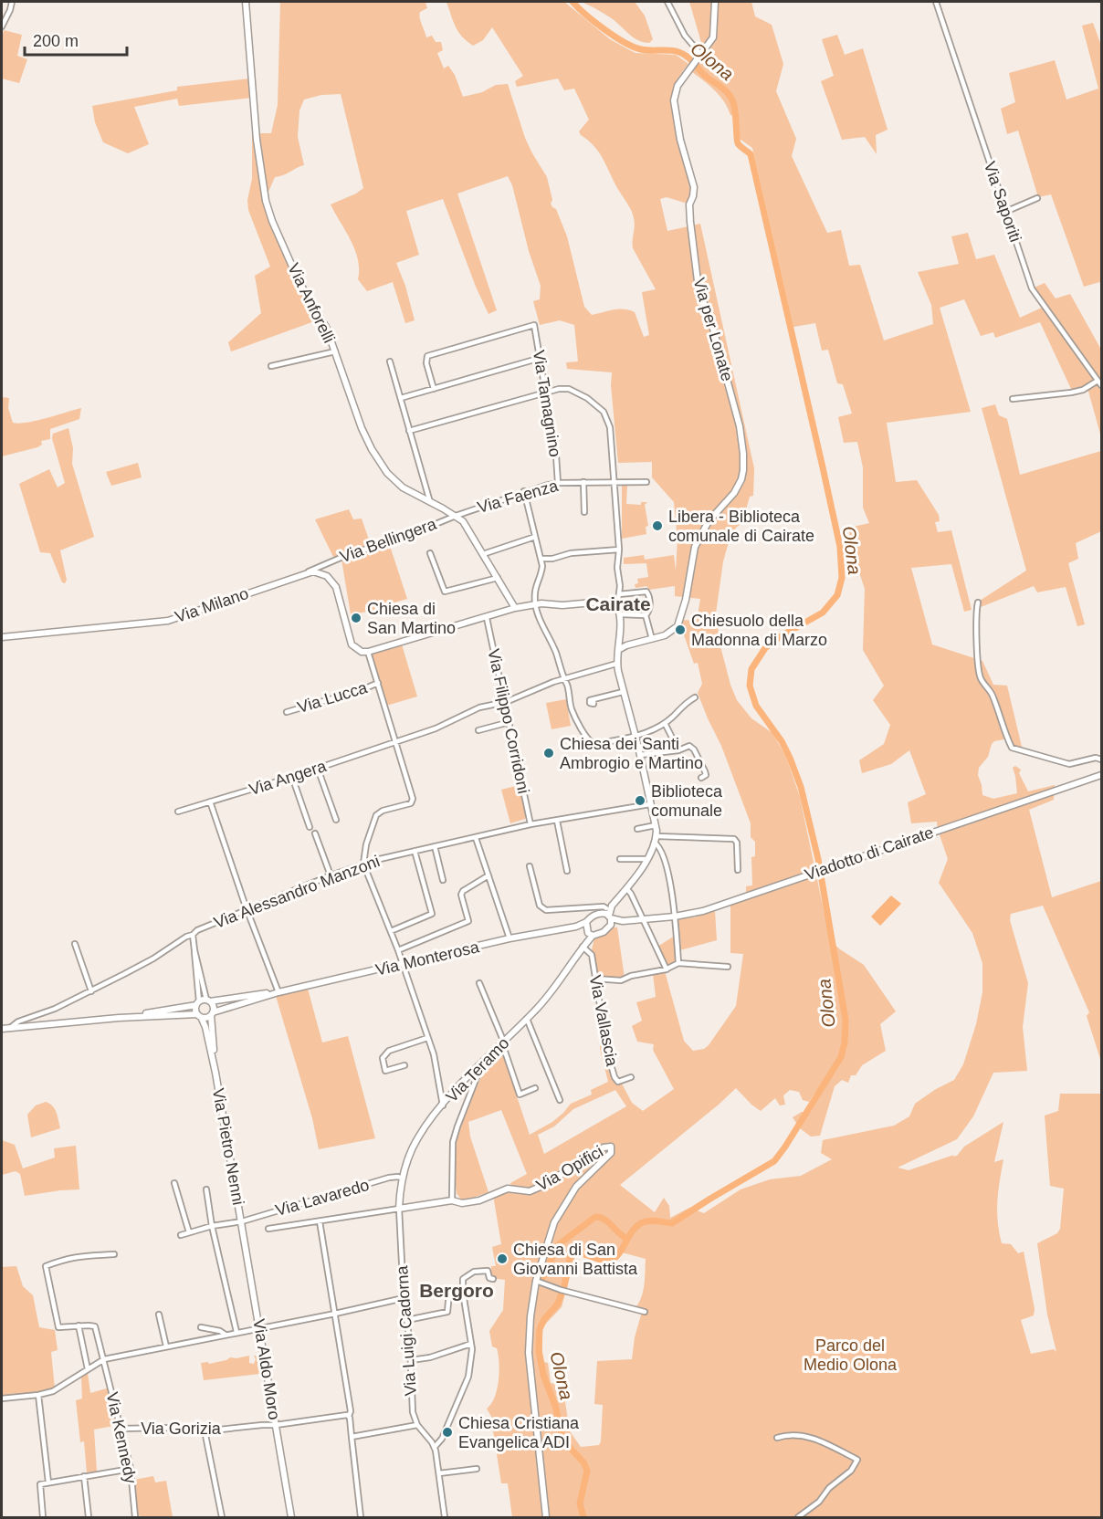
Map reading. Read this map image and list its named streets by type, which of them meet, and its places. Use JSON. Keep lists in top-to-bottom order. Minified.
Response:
{"streets":{"street":["Via Saporiti","Via Anforelli","Via per Lonate","Via Tamagnino","Via Faenza","Via Bellingera","Via Milano","Via Lucca","Via Filippo Corridoni","Via Angera","Viadotto di Cairate","Via Alessandro Manzoni","Via Monterosa","Via Vallascia","Via Teramo","Via Pietro Nenni","Via Opifici","Via Lavaredo","Via Luigi Cadorna","Via Aldo Moro","Via Gorizia","Via Kennedy"]},"crossings":[["Via Anforelli","Via Faenza"],["Via Anforelli","Via Bellingera"],["Via Tamagnino","Via Faenza"],["Via Faenza","Via Bellingera"],["Via Bellingera","Via Milano"],["Via Filippo Corridoni","Via Angera"],["Via Filippo Corridoni","Via Alessandro Manzoni"],["Via Monterosa","Via Teramo"],["Via Monterosa","Via Pietro Nenni"],["Via Vallascia","Via Teramo"],["Via Teramo","Via Opifici"],["Via Teramo","Via Lavaredo"],["Via Teramo","Via Luigi Cadorna"],["Via Pietro Nenni","Via Lavaredo"],["Via Pietro Nenni","Via Aldo Moro"],["Via Opifici","Via Luigi Cadorna"],["Via Lavaredo","Via Aldo Moro"],["Via Aldo Moro","Via Gorizia"],["Via Gorizia","Via Kennedy"]],"districts":["Cairate","Bergoro"],"water":["Olona"],"parks":["Parco del Medio Olona"],"places":["Libera - Biblioteca comunale di Cairate","Chiesa di San Martino","Chiesuolo della Madonna di Marzo","Chiesa dei Santi Ambrogio e Martino","Biblioteca comunale","Chiesa di San Giovanni Battista","Chiesa Cristiana Evangelica ADI"],"scale_bar":"200 m"}
